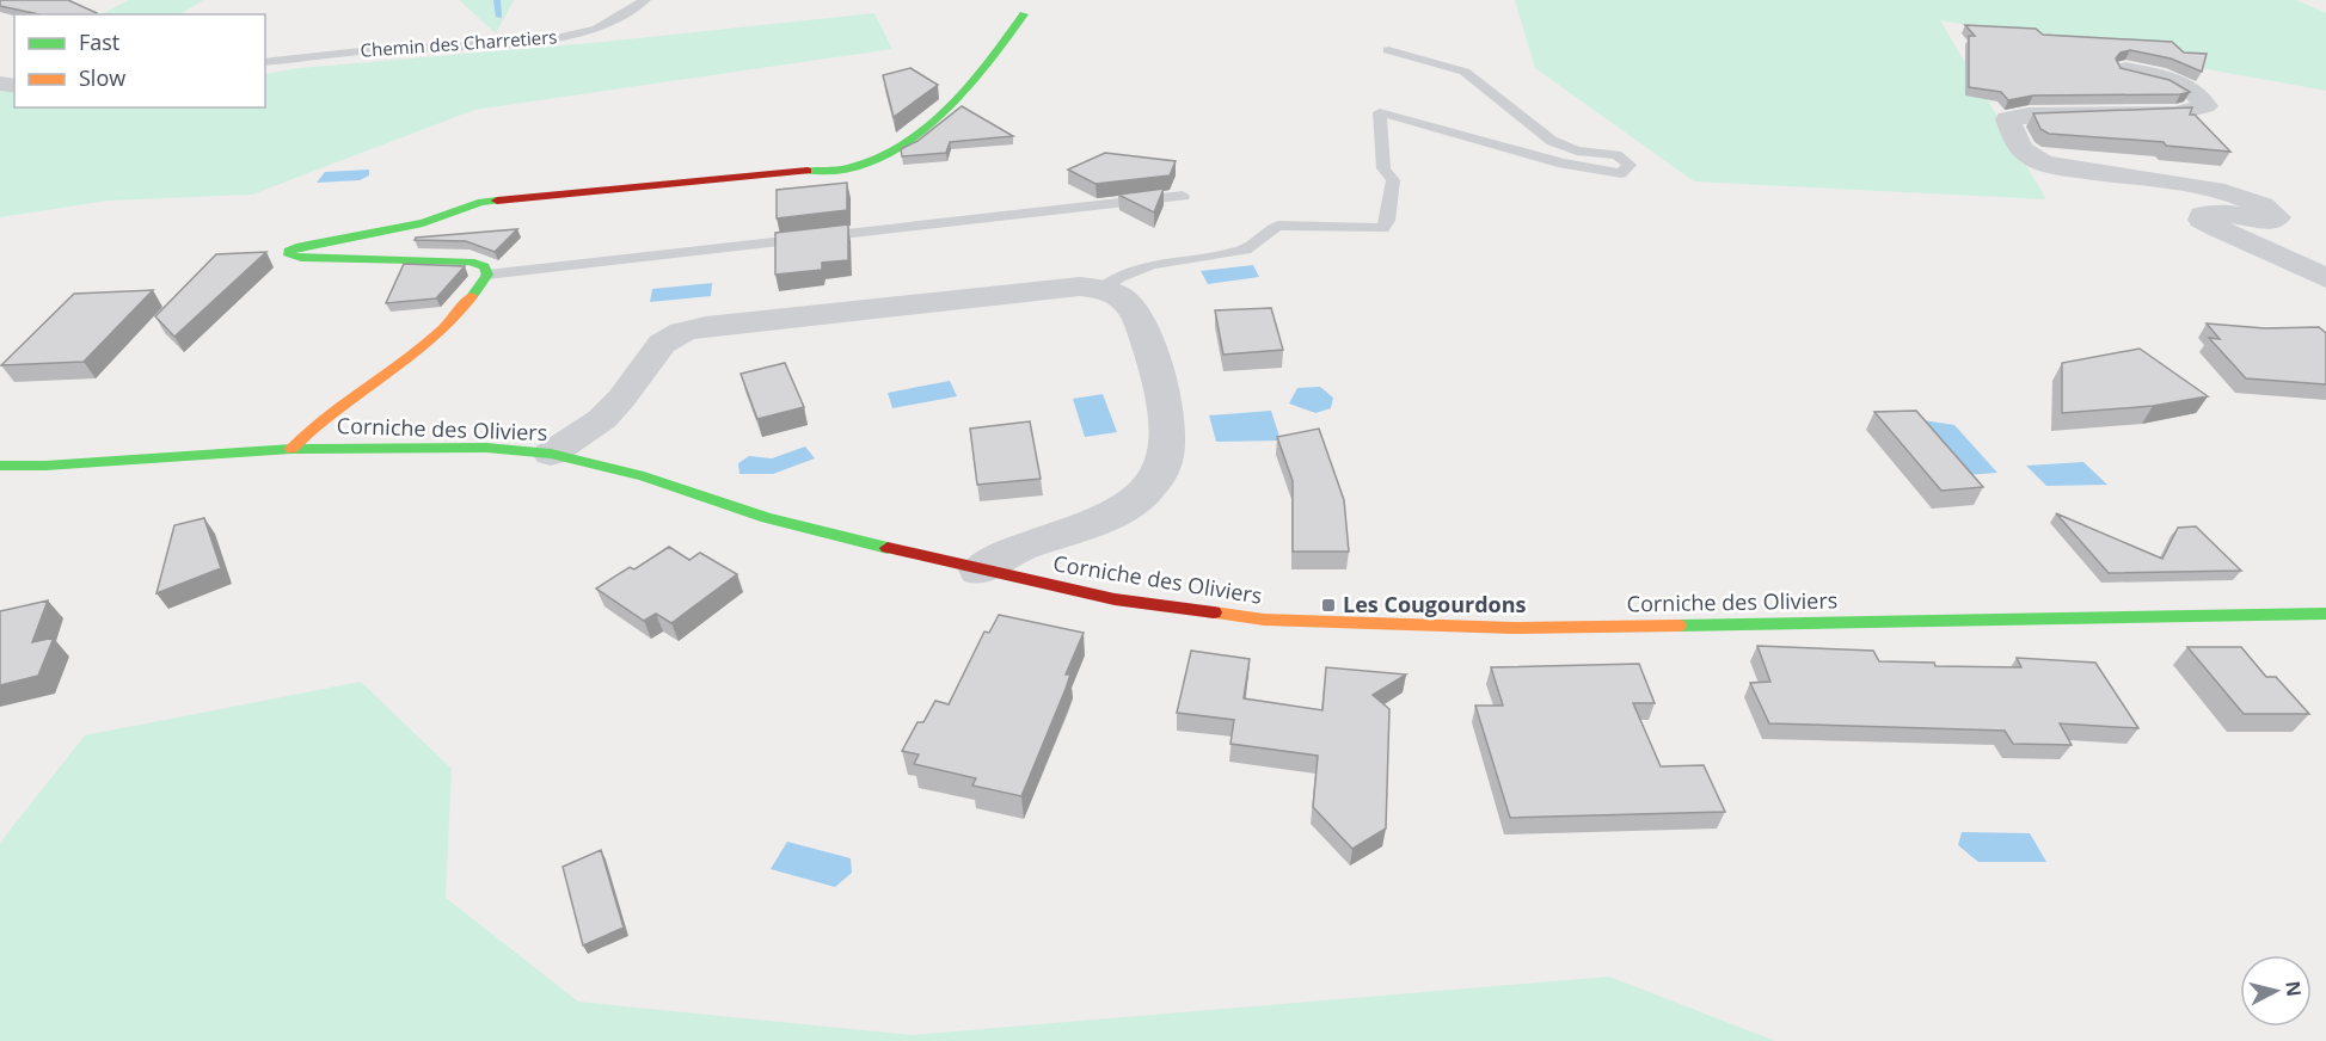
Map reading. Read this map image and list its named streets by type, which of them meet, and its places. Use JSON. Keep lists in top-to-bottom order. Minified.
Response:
{"streets":{"street":["Corniche des Oliviers"],"lane":["Chemin des Charretiers"]},"places":{"transit":["Les Cougourdons"]},"legend":["Fast","Slow"],"north":"right"}
